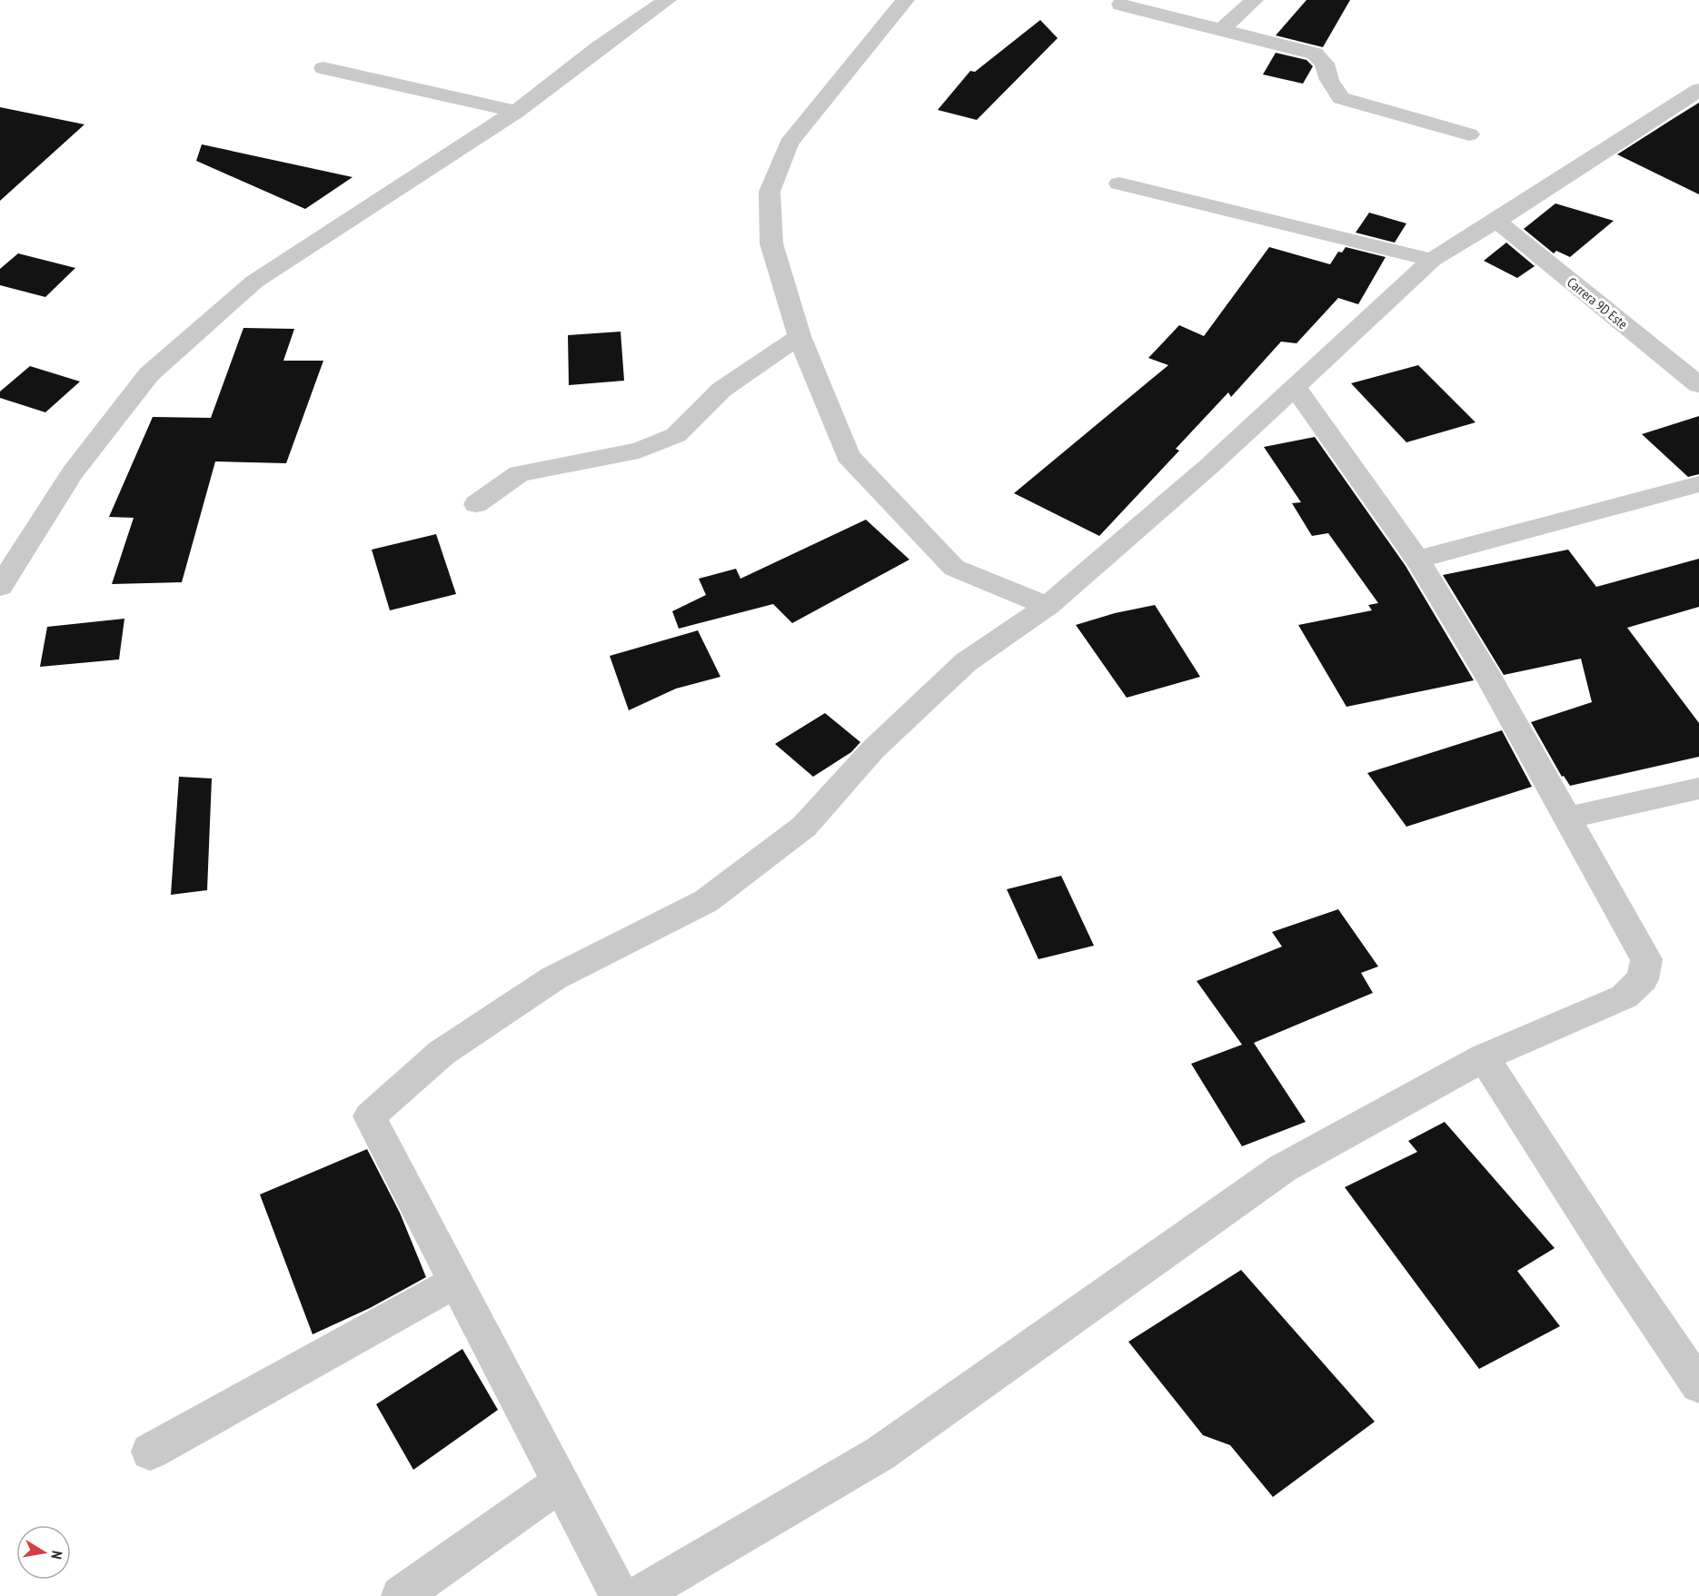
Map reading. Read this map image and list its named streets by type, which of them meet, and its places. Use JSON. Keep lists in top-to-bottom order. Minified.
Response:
{"streets":{"street":["Carrera 9D Este"]},"north":"right"}
